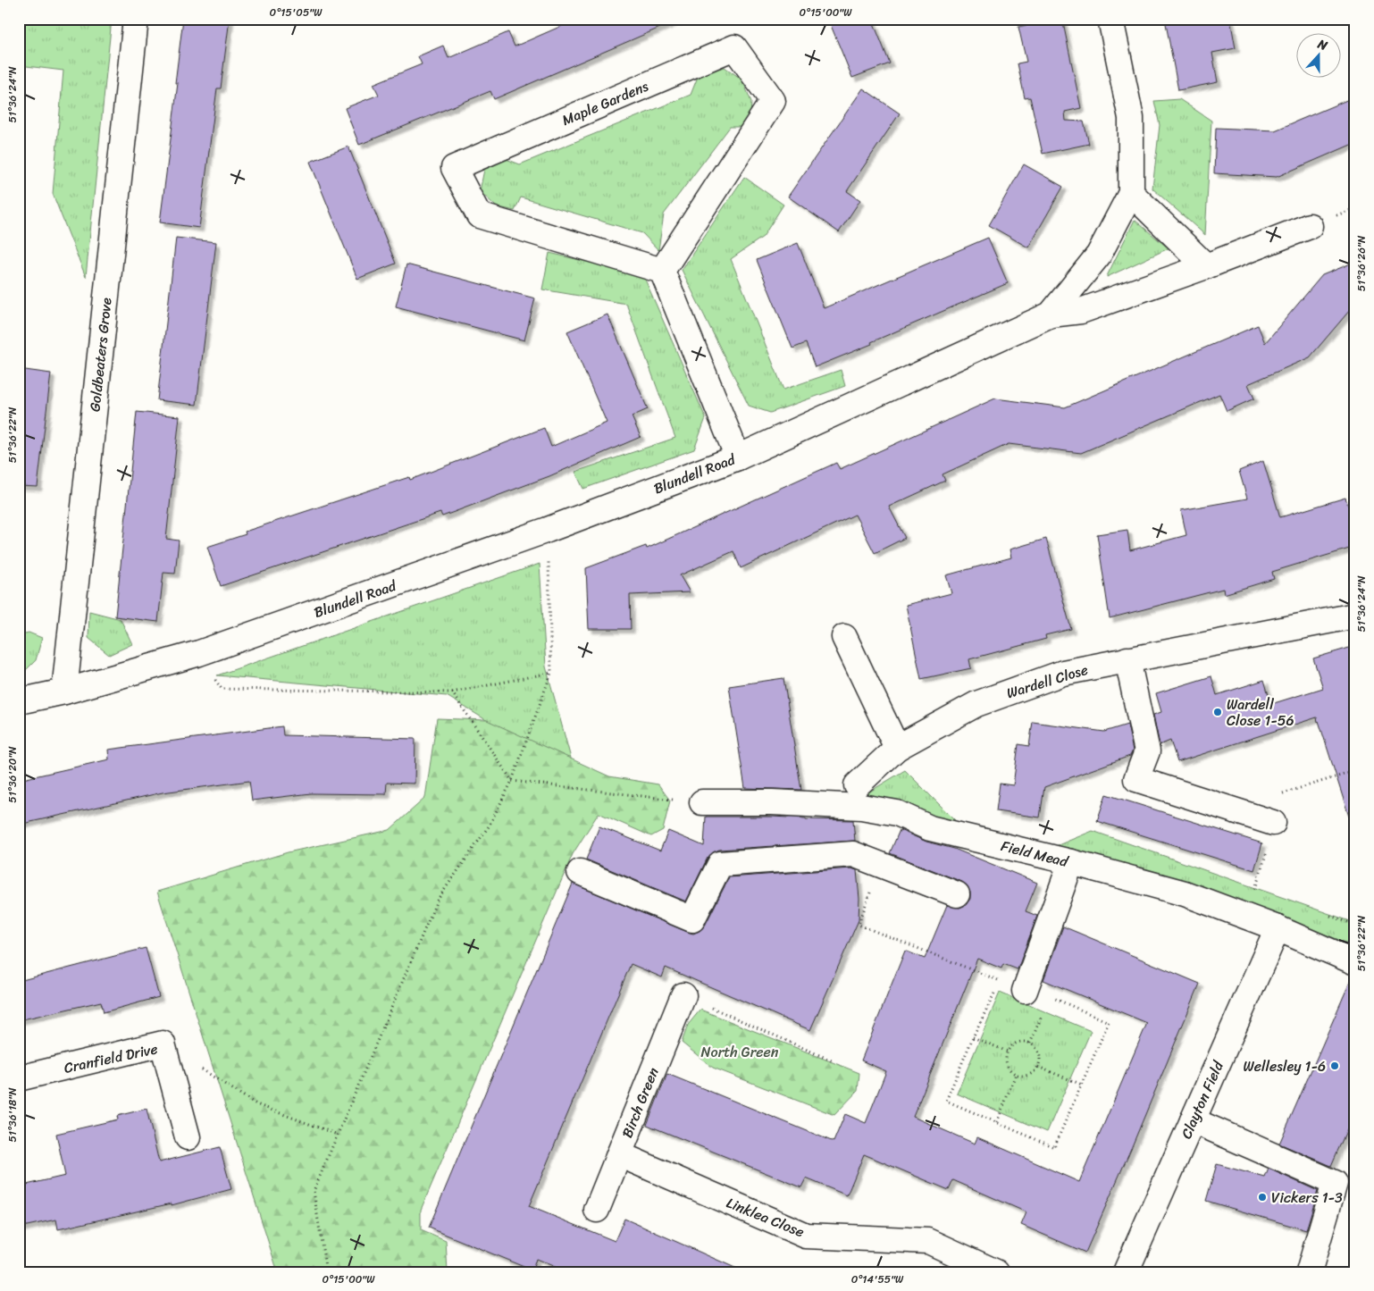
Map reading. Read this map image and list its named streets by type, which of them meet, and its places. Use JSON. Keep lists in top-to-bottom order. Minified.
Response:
{"streets":{"street":["Maple Gardens","Goldbeaters Grove","Blundell Road","Wardell Close","Field Mead","Cranfield Drive","Clayton Field","Birch Green","Linklea Close"]},"crossings":[["Goldbeaters Grove","Blundell Road"],["Field Mead","Clayton Field"],["Birch Green","Linklea Close"]],"parks":["North Green"],"places":["Wardell Close 1-56","Wellesley 1-6","Vickers 1-3"],"north":"top","coordinates":["0°15'05\"W","0°15'00\"W","51°36'24\"N","51°36'26\"N","51°36'22\"N","51°36'20\"N","51°36'18\"N","0°14'55\"W"]}
